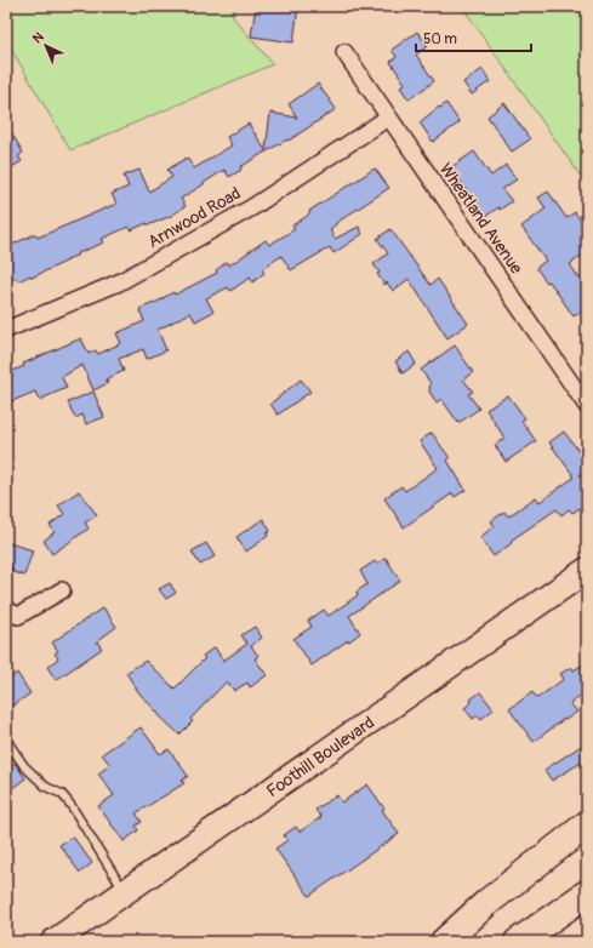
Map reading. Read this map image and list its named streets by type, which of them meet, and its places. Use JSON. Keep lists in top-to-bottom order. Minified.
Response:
{"streets":{"main road":["Foothill Boulevard"],"street":["Arnwood Road","Wheatland Avenue"]},"crossings":[["Arnwood Road","Wheatland Avenue"]],"scale_bar":"50 m","north":"top left"}
